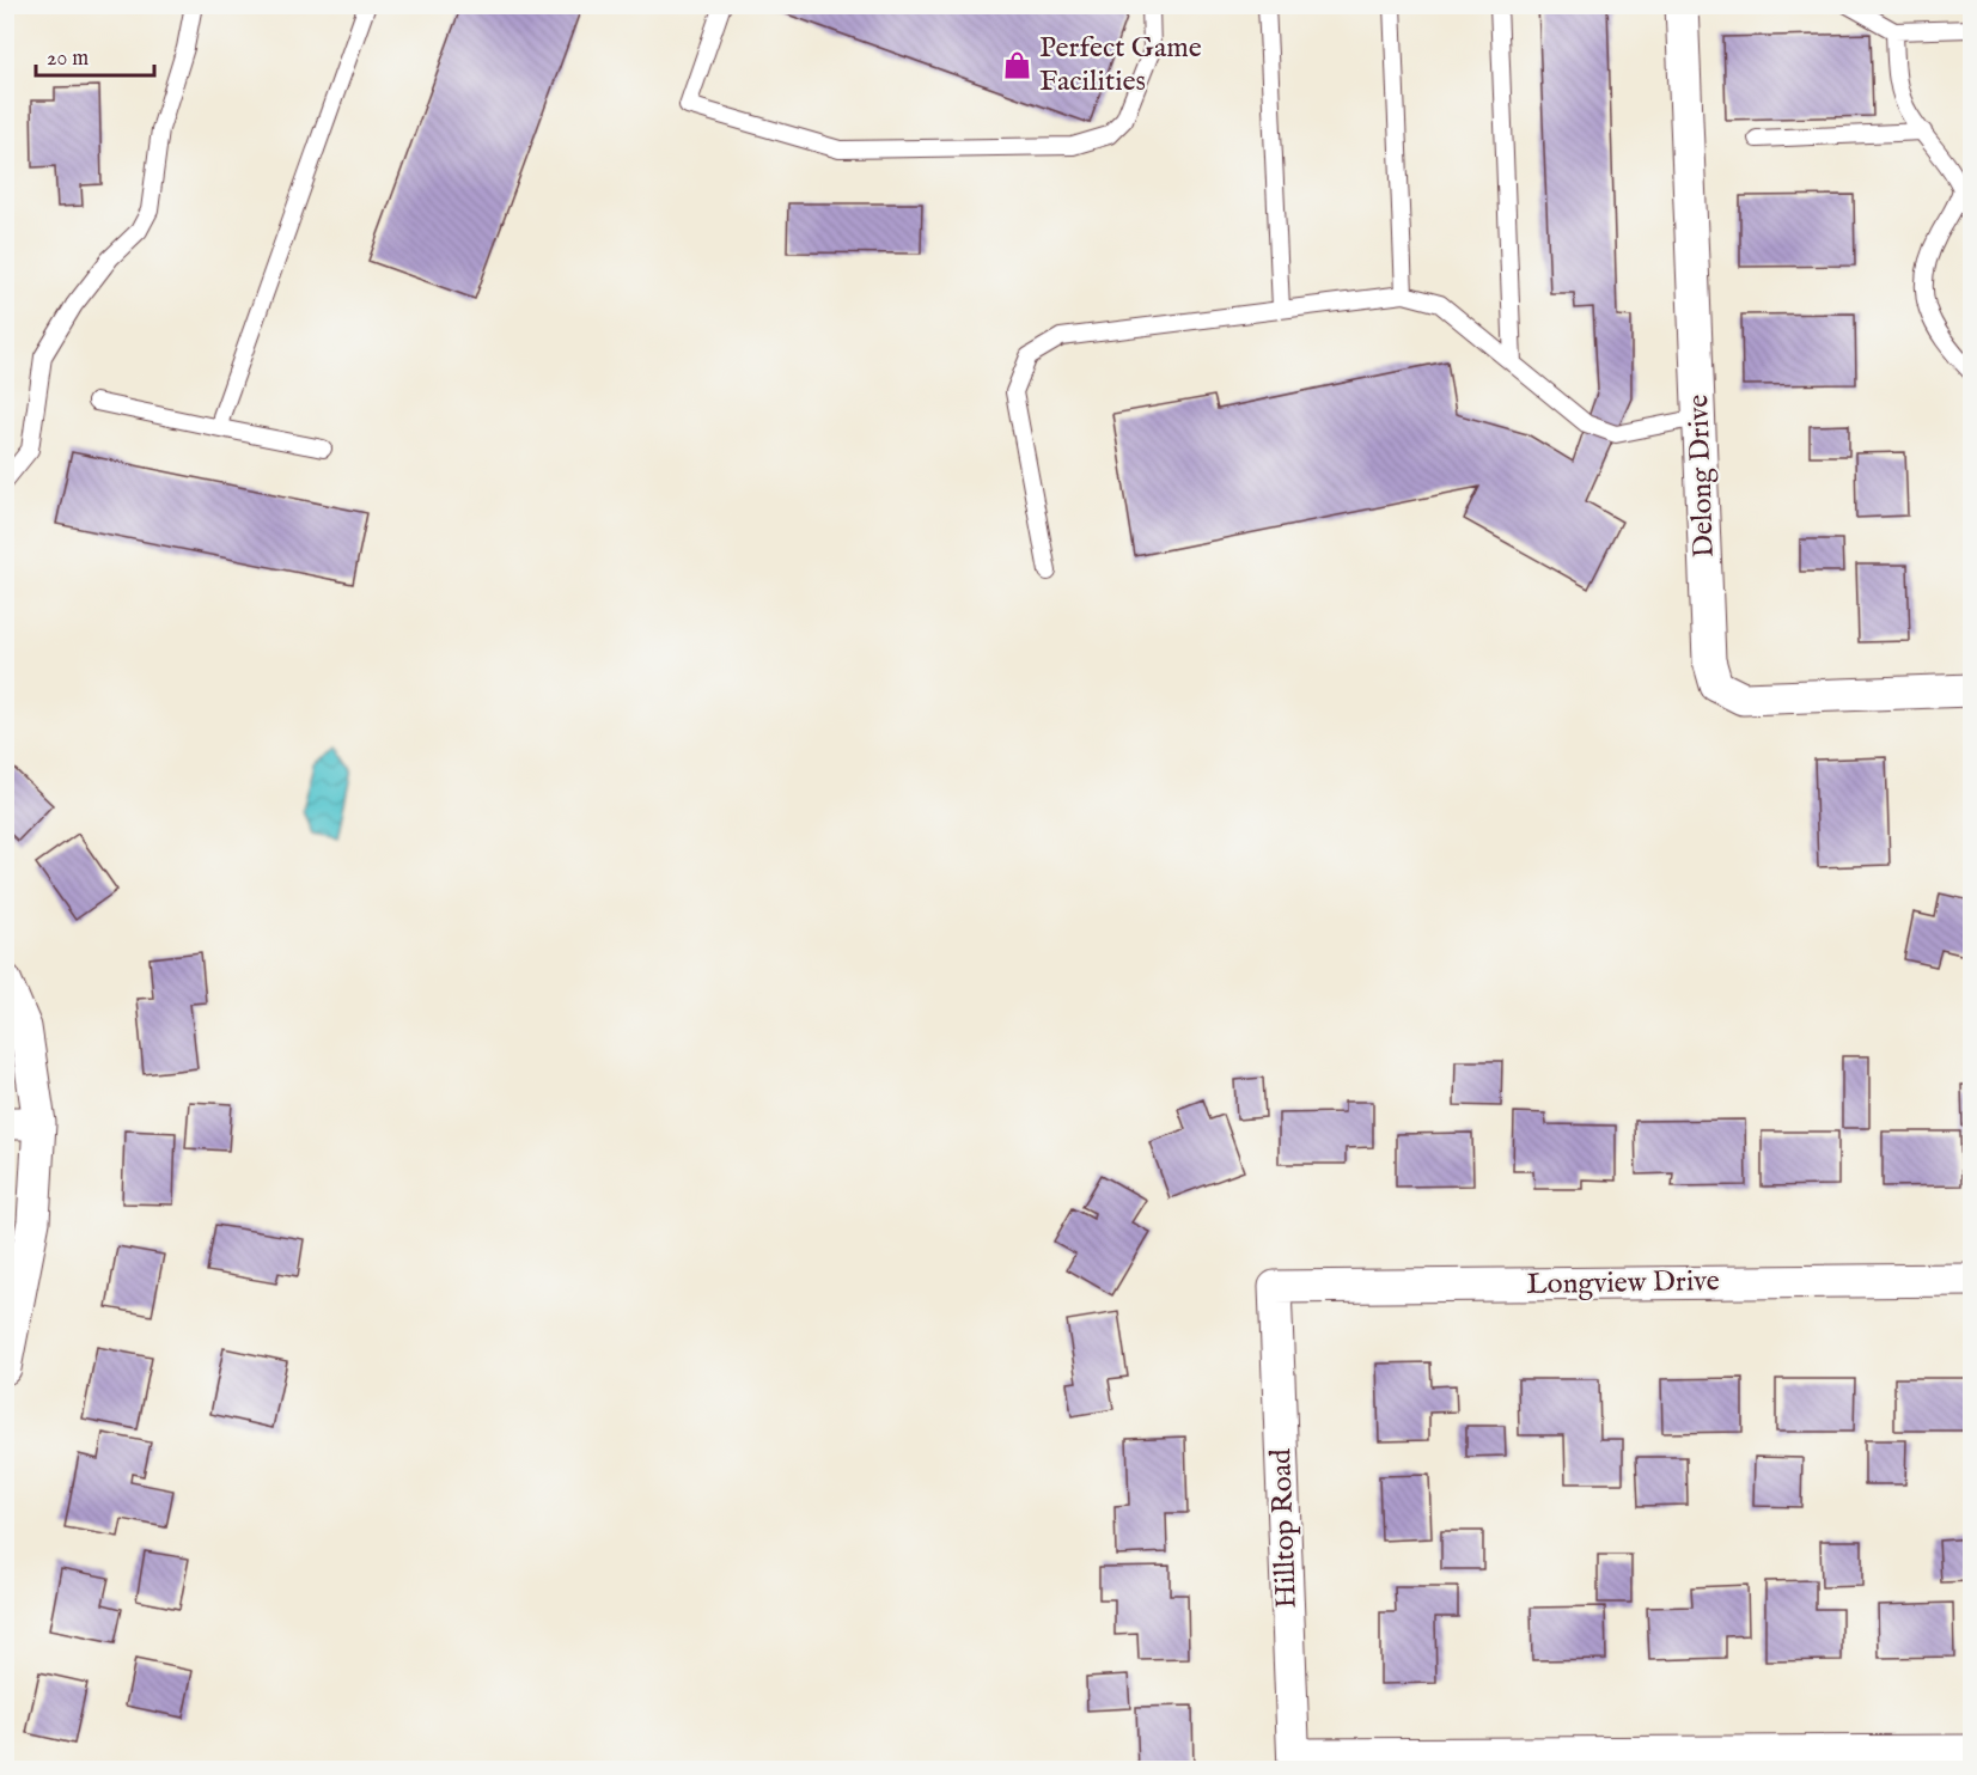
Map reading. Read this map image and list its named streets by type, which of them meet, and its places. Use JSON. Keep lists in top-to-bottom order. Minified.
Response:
{"streets":{"street":["Delong Drive","Longview Drive","Hilltop Road"]},"crossings":[["Longview Drive","Hilltop Road"]],"places":{"shop":["Perfect Game Facilities"]},"scale_bar":"20 m"}
